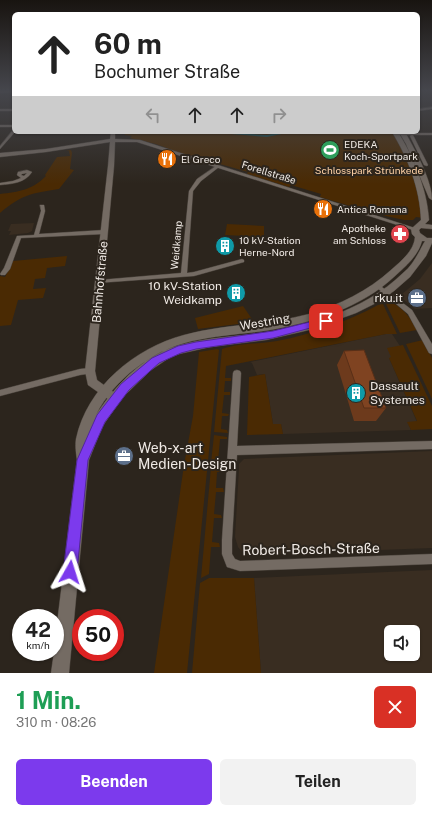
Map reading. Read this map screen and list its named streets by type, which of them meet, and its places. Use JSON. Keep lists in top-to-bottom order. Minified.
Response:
{"streets":{"main road":["Westring"],"street":["Forellstraße","Weidkamp","Bahnhofstraße","Robert-Bosch-Straße"]},"crossings":[["Forellstraße","Weidkamp"],["Forellstraße","Bahnhofstraße"],["Forellstraße","Westring"],["Weidkamp","Bahnhofstraße"]],"parks":["Schlosspark Strünkede"],"places":{"sports":["EDEKA Koch-Sportpark"],"restaurant":["El Greco","Antica Romana"],"pharmacy":["Apotheke am Schloss"],"building":["10 kV-Station Herne-Nord","10 kV-Station Weidkamp","Dassault Systemes"],"office":["rku.it","Web-x-art Medien-Design"]},"page":{"turn":["60 m","Bochumer Straße"],"speed":"42 km/h","limit":"50","heading":["1 Min.","310 m · 08:26"],"buttons":["Beenden","Teilen"]}}
